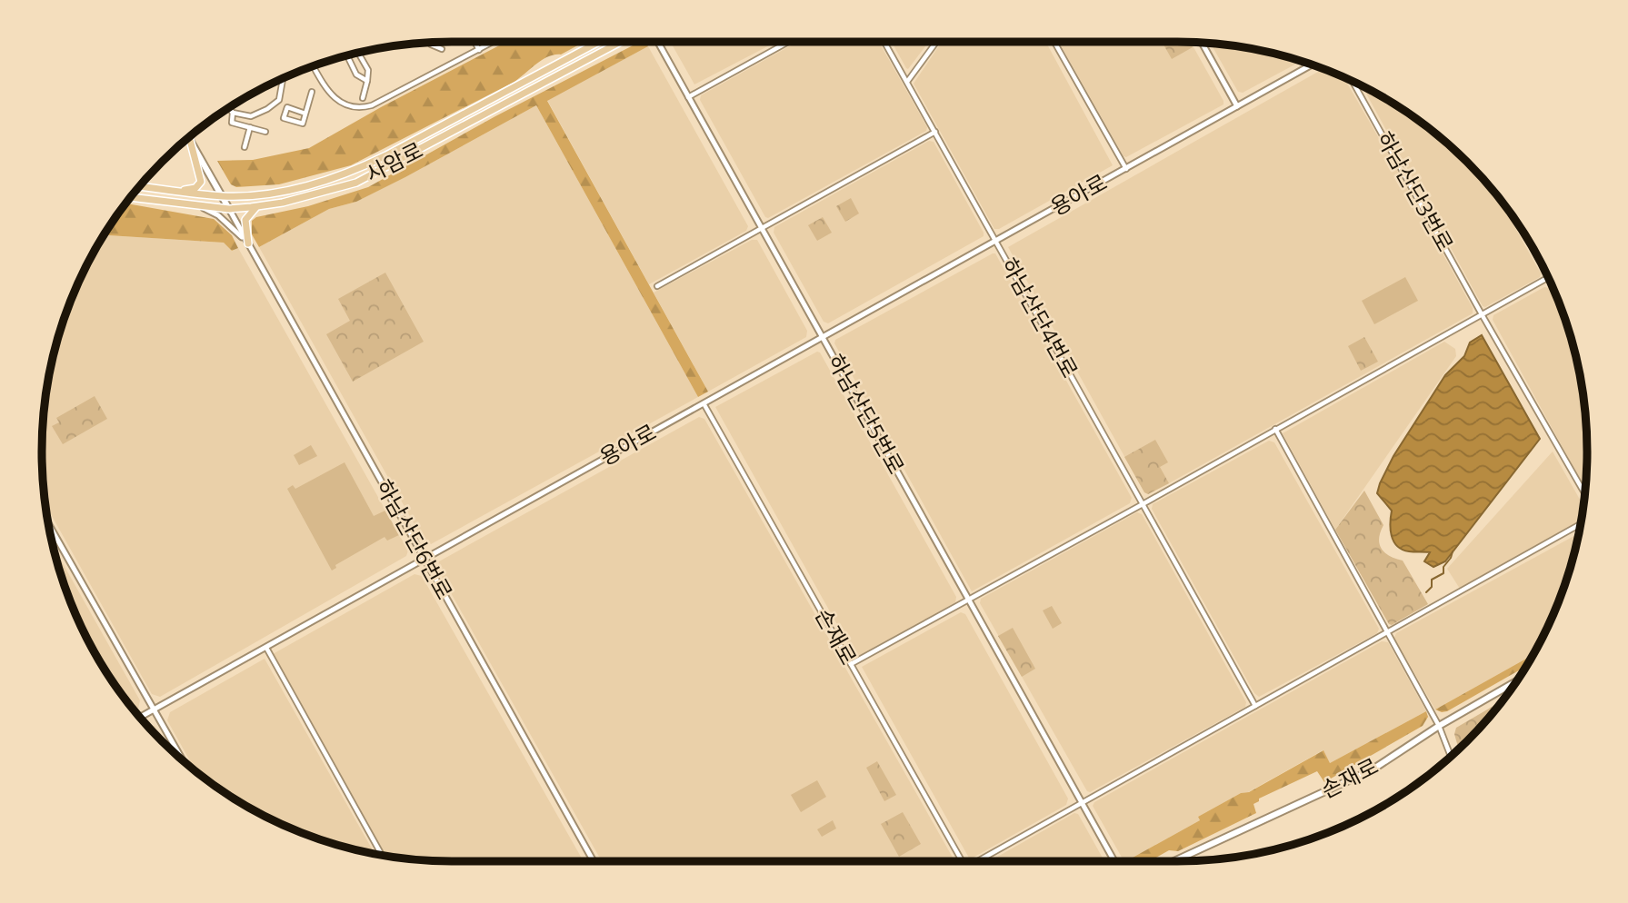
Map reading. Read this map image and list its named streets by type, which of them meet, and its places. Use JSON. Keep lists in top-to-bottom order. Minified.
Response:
{"streets":{"main road":["사암로","손재로"],"street":["하남산단3번로","용아로","하남산단4번로","하남산단5번로","하남산단6번로"]},"crossings":[["사암로","하남산단6번로"],["용아로","하남산단4번로"],["용아로","하남산단5번로"],["용아로","하남산단6번로"],["용아로","손재로"]]}
